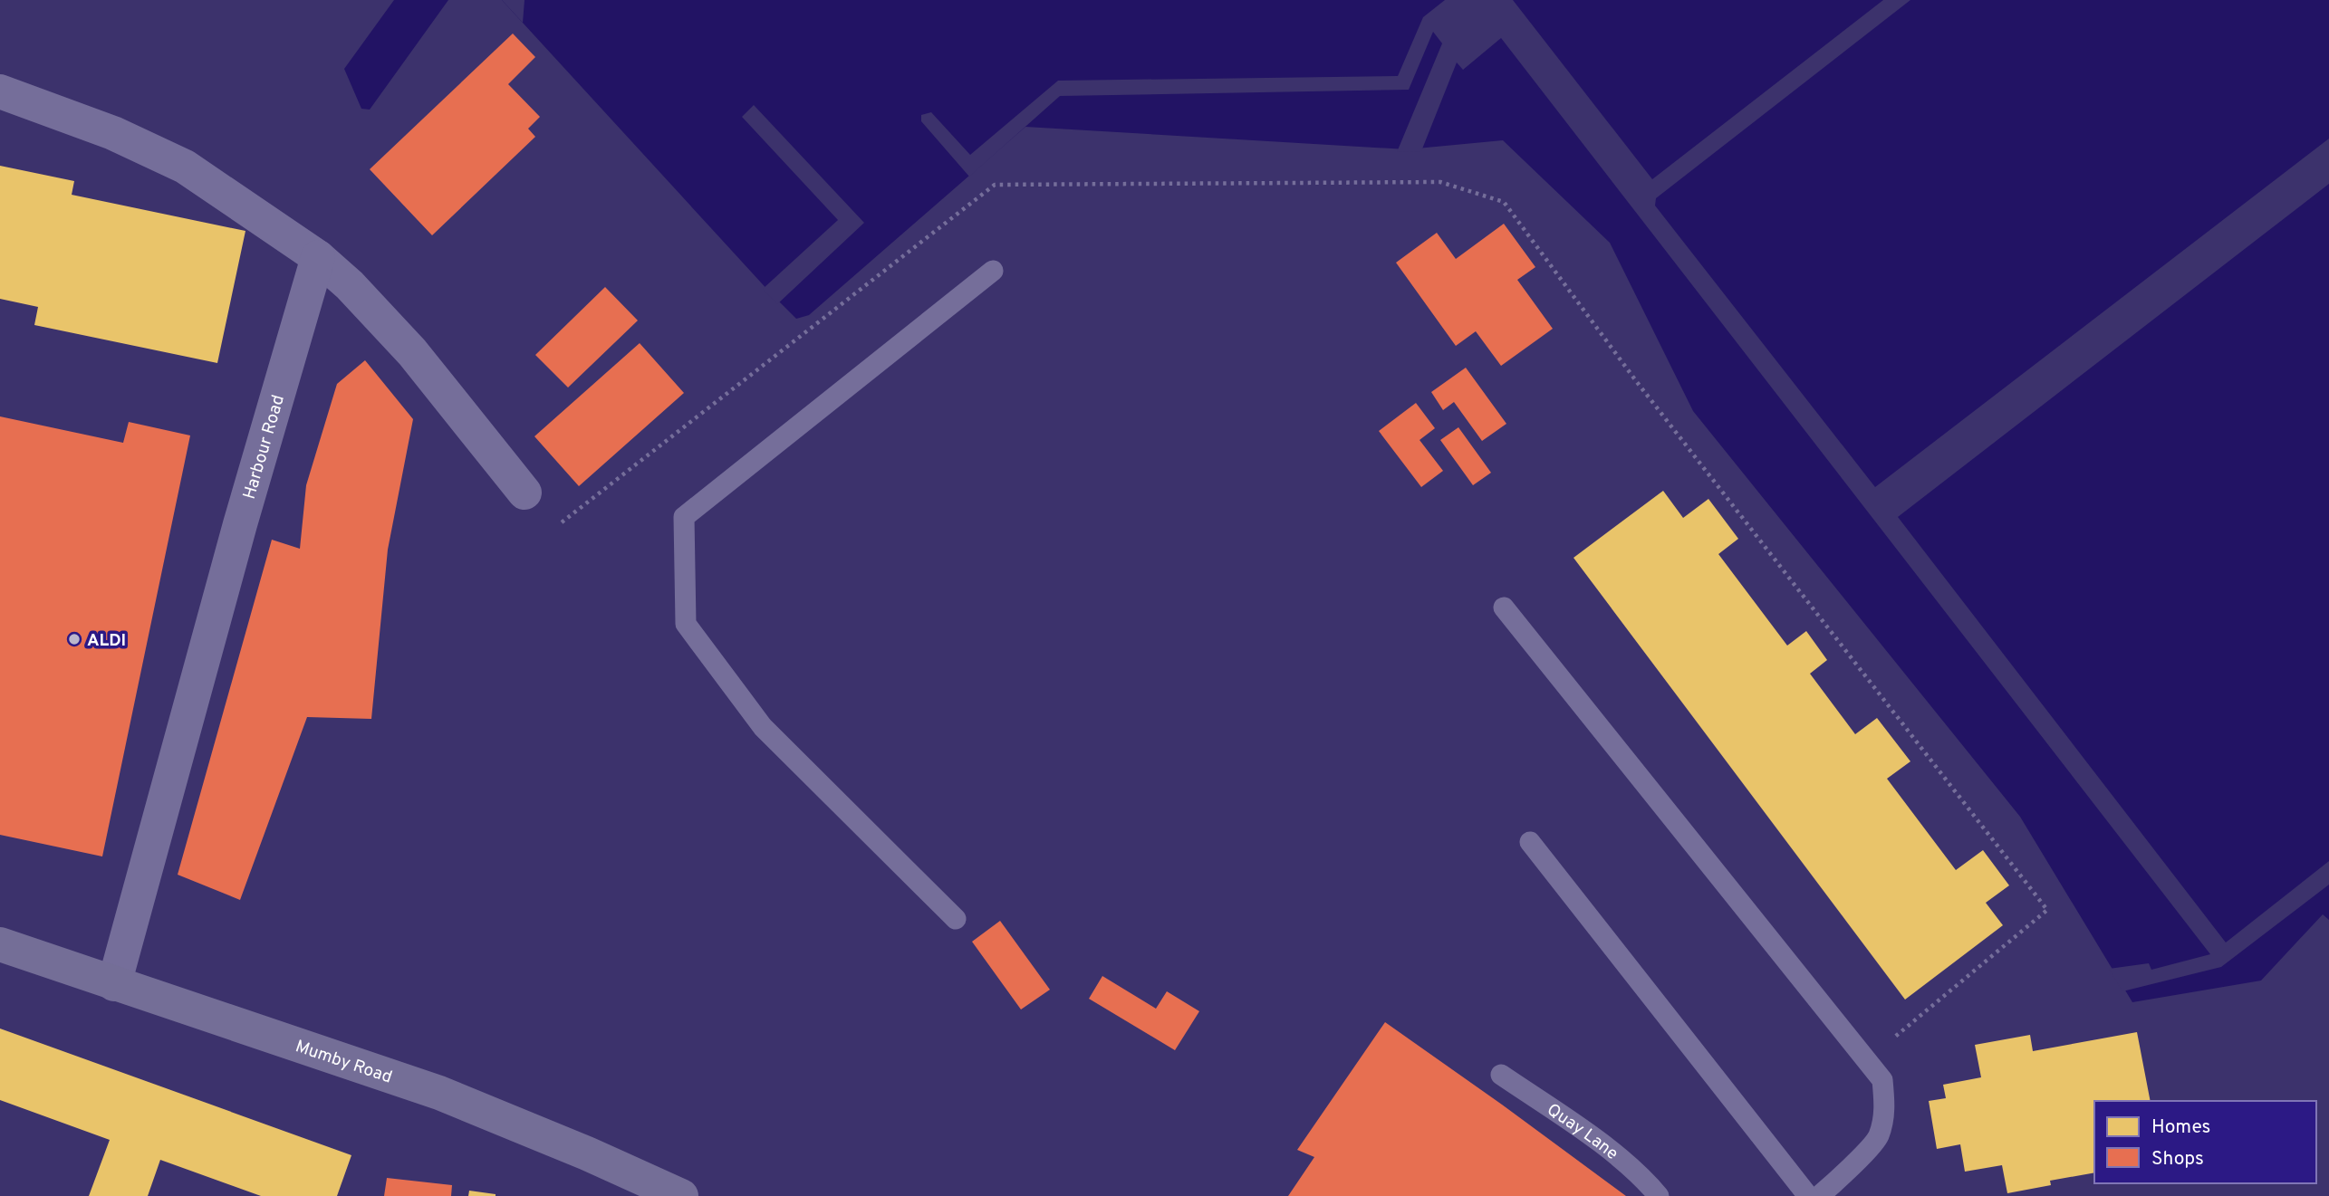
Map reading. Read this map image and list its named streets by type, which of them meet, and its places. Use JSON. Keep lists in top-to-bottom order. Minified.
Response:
{"streets":{"main road":["Mumby Road"],"street":["Harbour Road"],"lane":["Quay Lane"]},"crossings":[["Harbour Road","Mumby Road"]],"places":["ALDI"],"legend":["Homes","Shops"]}
